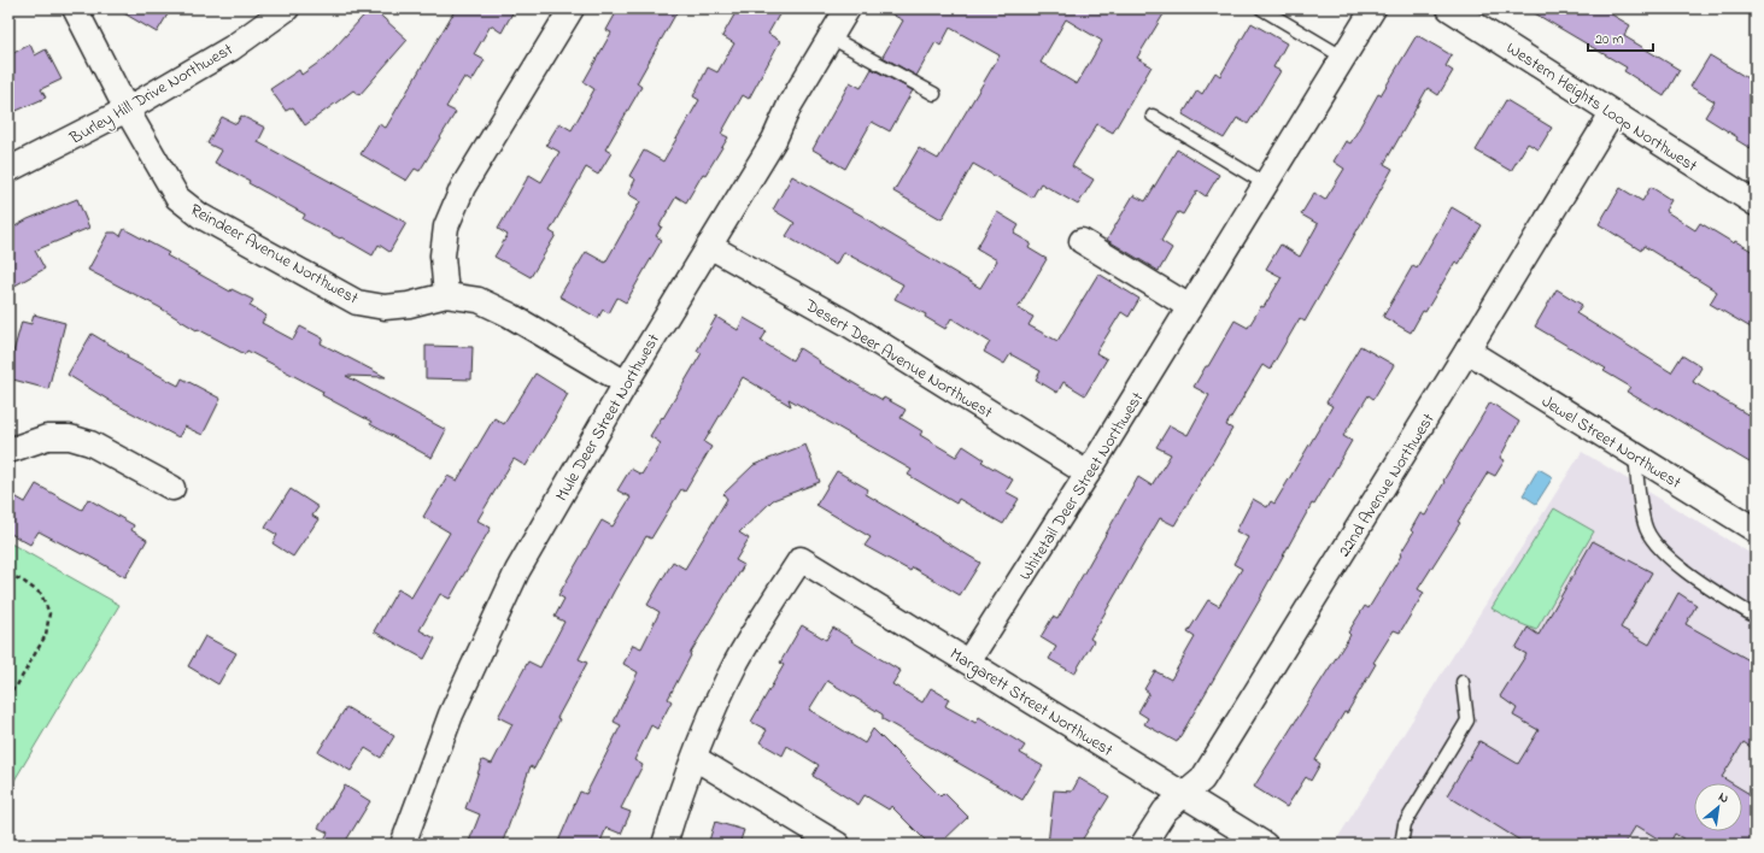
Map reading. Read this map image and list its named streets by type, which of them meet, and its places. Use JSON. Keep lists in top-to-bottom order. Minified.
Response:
{"streets":{"street":["Burley Hill Drive Northwest","Western Heights Loop Northwest","Reindeer Avenue Northwest","Desert Deer Avenue Northwest","Mule Deer Street Northwest","Jewel Street Northwest","22nd Avenue Northwest","Whitetail Deer Street Northwest","Margarett Street Northwest"]},"crossings":[["Burley Hill Drive Northwest","Reindeer Avenue Northwest"],["Western Heights Loop Northwest","22nd Avenue Northwest"],["Reindeer Avenue Northwest","Mule Deer Street Northwest"],["Desert Deer Avenue Northwest","Mule Deer Street Northwest"],["Desert Deer Avenue Northwest","Whitetail Deer Street Northwest"],["Jewel Street Northwest","22nd Avenue Northwest"],["22nd Avenue Northwest","Margarett Street Northwest"],["Whitetail Deer Street Northwest","Margarett Street Northwest"]],"scale_bar":"20 m","north":"top right"}
